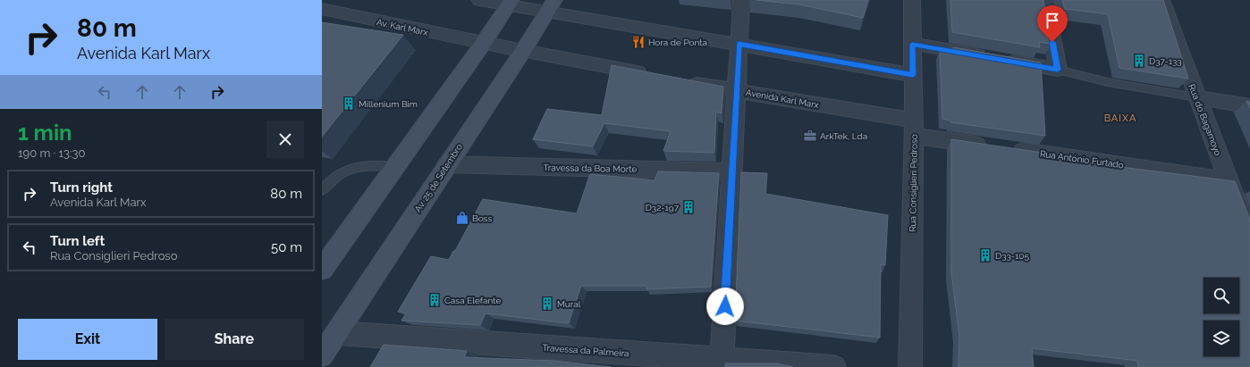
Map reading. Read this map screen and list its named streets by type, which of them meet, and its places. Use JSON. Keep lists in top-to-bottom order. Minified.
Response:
{"streets":{"main road":["Av. 25 de Setembro"],"street":["Av. Karl Marx","Avenida Karl Marx","Rua do Bagamoyo","Rua António Furtado","Travessa da Boa Morte","Rua Consiglieri Pedroso","Travessa da Palmeira"]},"crossings":[["Avenida Karl Marx","Rua António Furtado"],["Avenida Karl Marx","Rua Consiglieri Pedroso"],["Rua do Bagamoyo","Rua António Furtado"],["Rua António Furtado","Rua Consiglieri Pedroso"],["Travessa da Boa Morte","Av. 25 de Setembro"],["Av. 25 de Setembro","Travessa da Palmeira"]],"districts":["BAIXA"],"places":{"restaurant":["Hora de Ponta"],"building":["D37-133","Millenium Bim","D32-197","D33-105","Casa Elefante","Mural"],"office":["ArkTek, Lda"],"shop":["Boss"]},"page":{"turn":["80 m","Avenida Karl Marx"],"heading":["1 min","190 m · 13:30"],"list":[{"name":"Turn right","note":"Avenida Karl Marx","value":"80 m"},{"name":"Turn left","note":"Rua Consiglieri Pedroso","value":"50 m"}],"buttons":["Exit","Share"]}}
